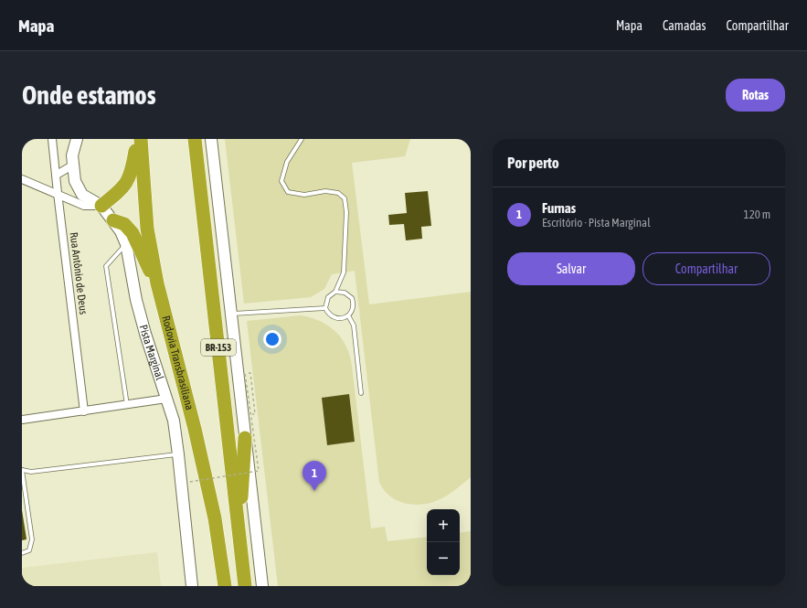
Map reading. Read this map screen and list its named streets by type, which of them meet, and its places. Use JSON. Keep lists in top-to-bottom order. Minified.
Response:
{"streets":{"highway":["BR-153","Rodovia Transbrasiliana"],"main road":["Pista Marginal"],"street":["Rua Antônio de Deus"]},"page":{"header":"Mapa","nav":["Mapa","Camadas","Compartilhar"],"buttons":["Rotas",["Salvar","Compartilhar"]],"title":"Onde estamos","heading":"Por perto","list":[{"mark":"1","name":"Furnas","note":"Escritório · Pista Marginal","value":"120 m"}],"pins":"1","map_buttons":["+","−"]}}
